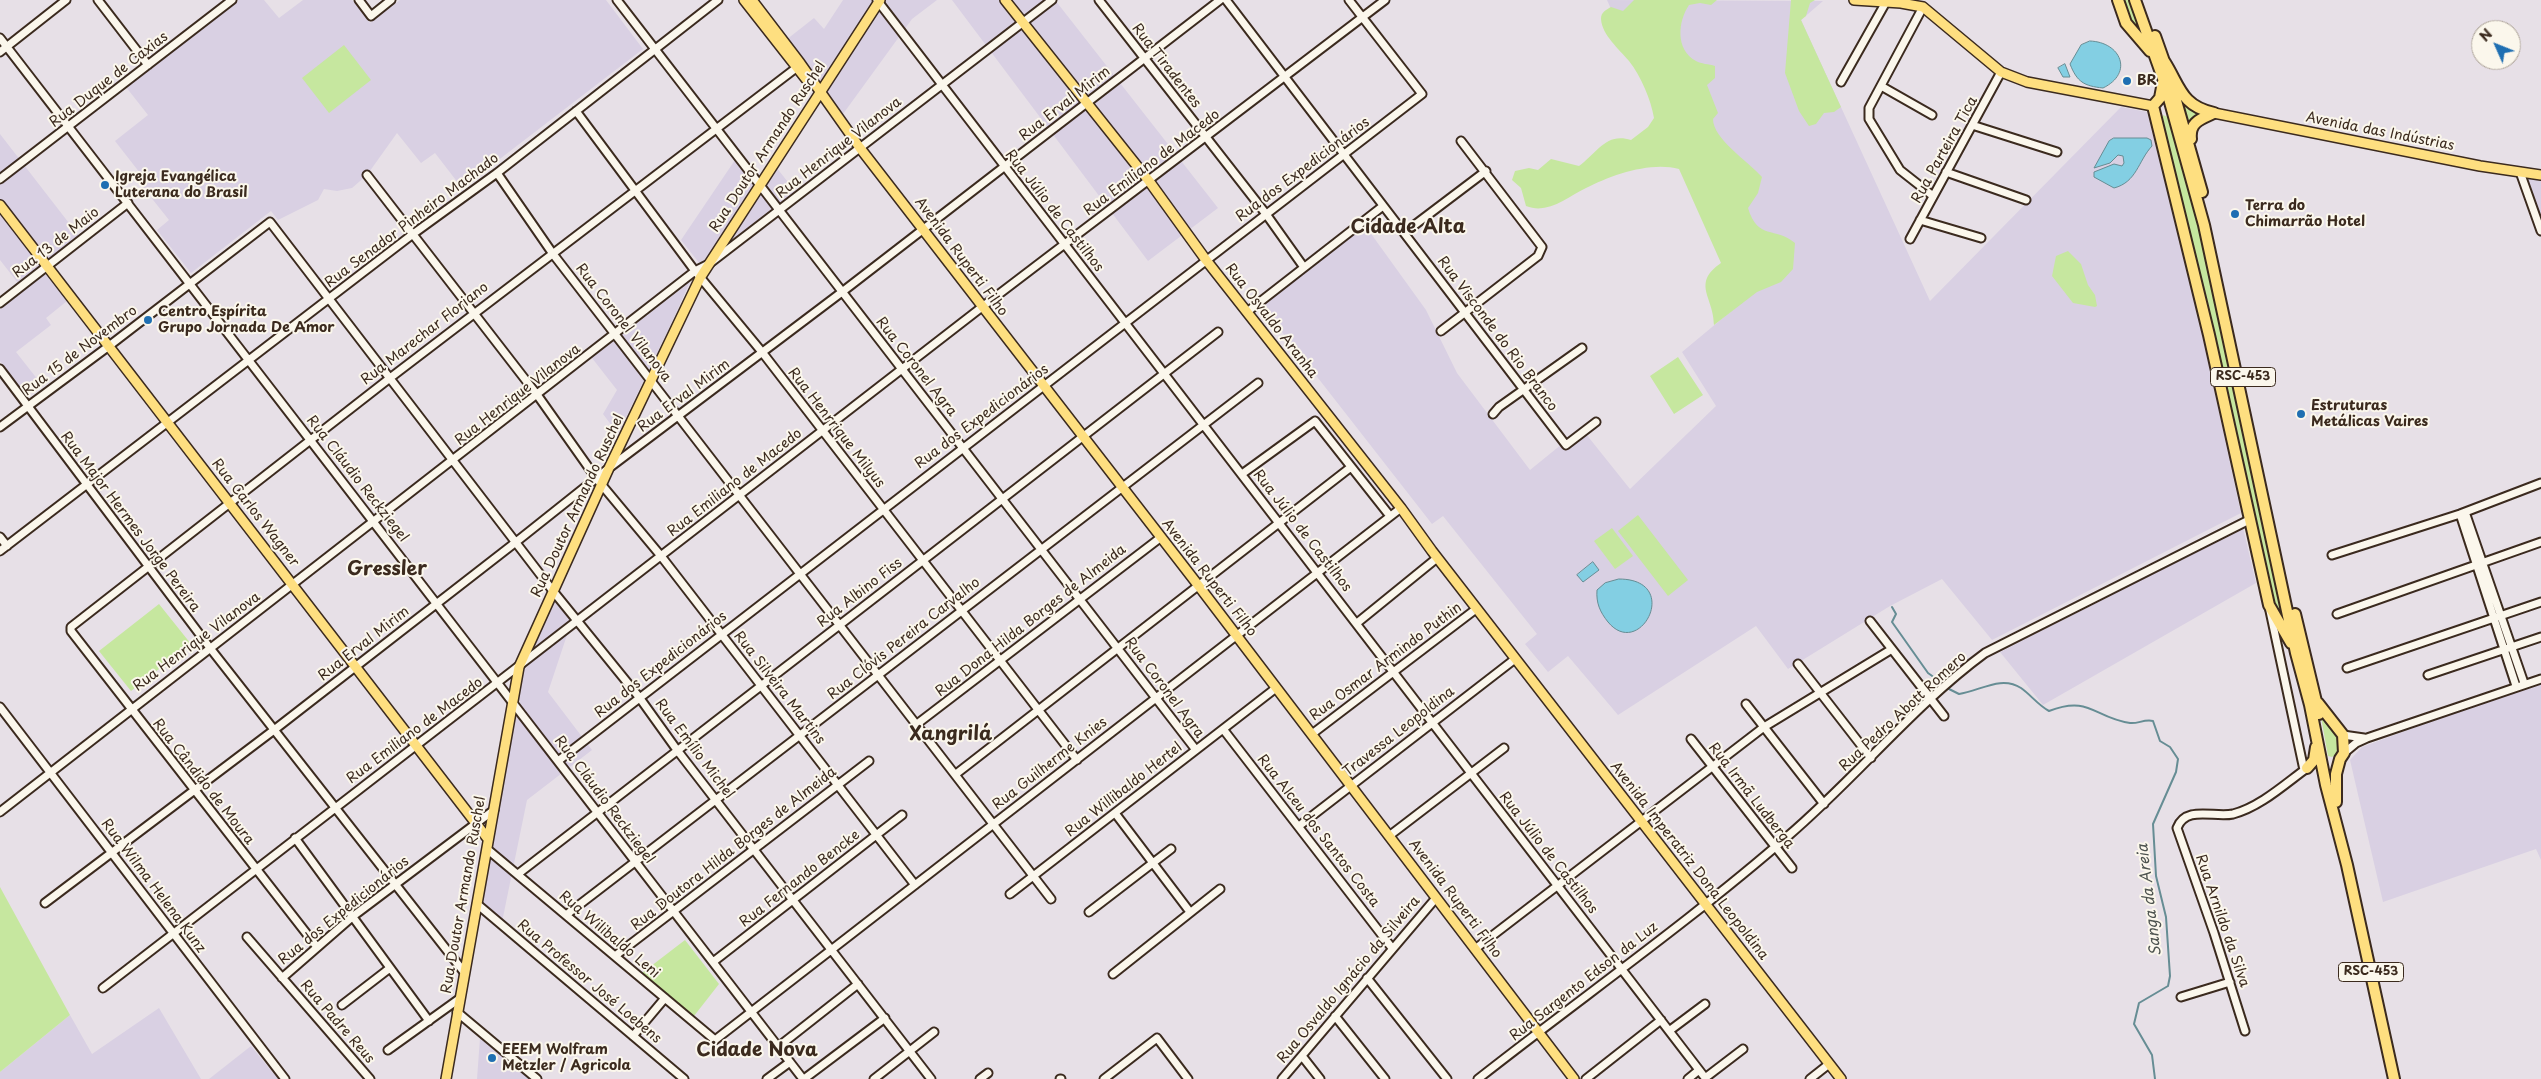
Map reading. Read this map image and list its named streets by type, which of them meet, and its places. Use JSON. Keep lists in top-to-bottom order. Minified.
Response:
{"streets":{"highway":["RSC-453"],"main road":["Avenida das Indústrias","Rua Doutor Armando Ruschel","Avenida Ruperti Filho","Rua Osvaldo Aranha","Rua Carlos Wagner","Avenida Imperatriz Dona Leopoldina"],"street":["Rua Tiradentes","Rua Duque de Caxias","Rua Erval Mirim","Rua Henrique Vilanova","Rua Parteira Tica","Rua Emiliano de Macedo","Rua dos Expedicionários","Rua Júlio de Castilhos","Rua Senador Pinheiro Machado","Rua 13 de Maio","Rua Coronel Vilanova","Rua Marechar Floriano","Rua Visconde do Rio Branco","Rua 15 de Novembro","Rua Coronel Agra","Rua Henrrique Milyus","Rua Cláudio Reckziegel","Rua Major Hermes Jorge Pereira","Rua Albino Fiss","Rua Dona Hilda Borges de Almeida","Rua Clóvis Pereira Carvalho","Rua Osmar Armindo Puthin","Rua Silveira Martins","Rua Pedro Abott Romero","Travessa Leopoldina","Rua Emílio Michel","Rua Guilherme Knies","Rua Cândido de Moura","Rua Willibaldo Hertel","Rua Irmã Ludberga","Rua Alceu dos Santos Costa","Rua Doutora Hilda Borges de Almeida","Rua Fernando Bencke","Rua Wilma Helena Kunz","Rua Arnildo da Silva","Rua Wilibaldo Leni","Rua Osvaldo Ignácio da Silveira","Rua Professor José Loebens","Rua Sargento Edson da Luz","Rua Padre Reus"]},"crossings":[["Rua Tiradentes","Rua Erval Mirim"],["Rua Tiradentes","Rua Emiliano de Macedo"],["Rua Tiradentes","Rua dos Expedicionários"],["Rua Duque de Caxias","Rua Cláudio Reckziegel"],["Rua Erval Mirim","Rua Doutor Armando Ruschel"],["Rua Erval Mirim","Rua Júlio de Castilhos"],["Rua Erval Mirim","Avenida Ruperti Filho"],["Rua Erval Mirim","Rua Osvaldo Aranha"],["Rua Erval Mirim","Rua Coronel Vilanova"],["Rua Erval Mirim","Rua Coronel Agra"],["Rua Erval Mirim","Rua Henrrique Milyus"],["Rua Erval Mirim","Rua Cláudio Reckziegel"],["Rua Erval Mirim","Rua Carlos Wagner"],["Rua Erval Mirim","Rua Major Hermes Jorge Pereira"],["Rua Erval Mirim","Rua Silveira Martins"],["Rua Erval Mirim","Rua Emílio Michel"],["Rua Erval Mirim","Rua Cândido de Moura"],["Rua Erval Mirim","Rua Wilma Helena Kunz"],["Rua Doutor Armando Ruschel","Rua Henrique Vilanova"],["Rua Doutor Armando Ruschel","Rua Emiliano de Macedo"],["Rua Doutor Armando Ruschel","Rua dos Expedicionários"],["Rua Doutor Armando Ruschel","Rua Júlio de Castilhos"],["Rua Doutor Armando Ruschel","Avenida Ruperti Filho"],["Rua Doutor Armando Ruschel","Rua Coronel Vilanova"],["Rua Doutor Armando Ruschel","Rua Coronel Agra"],["Rua Doutor Armando Ruschel","Rua Henrrique Milyus"],["Rua Doutor Armando Ruschel","Rua Cláudio Reckziegel"],["Rua Doutor Armando Ruschel","Rua Carlos Wagner"],["Rua Doutor Armando Ruschel","Rua Major Hermes Jorge Pereira"],["Rua Doutor Armando Ruschel","Rua Silveira Martins"],["Rua Doutor Armando Ruschel","Rua Emílio Michel"],["Rua Doutor Armando Ruschel","Rua Wilibaldo Leni"],["Rua Doutor Armando Ruschel","Rua Professor José Loebens"],["Rua Henrique Vilanova","Rua Júlio de Castilhos"],["Rua Henrique Vilanova","Avenida Ruperti Filho"],["Rua Henrique Vilanova","Rua Osvaldo Aranha"],["Rua Henrique Vilanova","Rua Coronel Vilanova"],["Rua Henrique Vilanova","Rua Coronel Agra"],["Rua Henrique Vilanova","Rua Henrrique Milyus"],["Rua Henrique Vilanova","Rua Cláudio Reckziegel"],["Rua Henrique Vilanova","Rua Carlos Wagner"],["Rua Henrique Vilanova","Rua Major Hermes Jorge Pereira"],["Rua Henrique Vilanova","Rua Silveira Martins"],["Rua Henrique Vilanova","Rua Emílio Michel"],["Rua Henrique Vilanova","Rua Cândido de Moura"],["Rua Henrique Vilanova","Rua Wilma Helena Kunz"],["Rua Emiliano de Macedo","Rua dos Expedicionários"],["Rua Emiliano de Macedo","Rua Júlio de Castilhos"],["Rua Emiliano de Macedo","Avenida Ruperti Filho"],["Rua Emiliano de Macedo","Rua Osvaldo Aranha"],["Rua Emiliano de Macedo","Rua Coronel Vilanova"],["Rua Emiliano de Macedo","Rua Visconde do Rio Branco"],["Rua Emiliano de Macedo","Rua Coronel Agra"],["Rua Emiliano de Macedo","Rua Henrrique Milyus"],["Rua Emiliano de Macedo","Rua Cláudio Reckziegel"],["Rua Emiliano de Macedo","Rua Carlos Wagner"],["Rua Emiliano de Macedo","Rua Major Hermes Jorge Pereira"],["Rua Emiliano de Macedo","Rua Silveira Martins"],["Rua Emiliano de Macedo","Rua Emílio Michel"],["Rua Emiliano de Macedo","Rua Cândido de Moura"],["Rua Emiliano de Macedo","Rua Wilma Helena Kunz"],["Rua dos Expedicionários","Rua Júlio de Castilhos"],["Rua dos Expedicionários","Avenida Ruperti Filho"],["Rua dos Expedicionários","Rua Osvaldo Aranha"],["Rua dos Expedicionários","Rua Coronel Vilanova"],["Rua dos Expedicionários","Rua Visconde do Rio Branco"],["Rua dos Expedicionários","Rua Coronel Agra"],["Rua dos Expedicionários","Rua Henrrique Milyus"],["Rua dos Expedicionários","Rua Cláudio Reckziegel"],["Rua dos Expedicionários","Rua Carlos Wagner"],["Rua dos Expedicionários","Rua Major Hermes Jorge Pereira"],["Rua dos Expedicionários","Rua Silveira Martins"],["Rua dos Expedicionários","Rua Emílio Michel"],["Rua dos Expedicionários","Rua Cândido de Moura"],["Rua dos Expedicionários","Rua Padre Reus"],["Rua Júlio de Castilhos","Rua Albino Fiss"],["Rua Júlio de Castilhos","Rua Clóvis Pereira Carvalho"],["Rua Júlio de Castilhos","Rua Osmar Armindo Puthin"],["Rua Júlio de Castilhos","Travessa Leopoldina"],["Rua Júlio de Castilhos","Rua Guilherme Knies"],["Rua Júlio de Castilhos","Rua Sargento Edson da Luz"],["Rua Senador Pinheiro Machado","Rua Coronel Vilanova"],["Rua Senador Pinheiro Machado","Rua Coronel Agra"],["Rua Senador Pinheiro Machado","Rua Henrrique Milyus"],["Rua Senador Pinheiro Machado","Rua Cláudio Reckziegel"],["Rua Senador Pinheiro Machado","Rua Carlos Wagner"],["Rua Senador Pinheiro Machado","Rua Major Hermes Jorge Pereira"],["Rua Senador Pinheiro Machado","Rua Silveira Martins"],["Rua Senador Pinheiro Machado","Rua Emílio Michel"],["Rua 13 de Maio","Rua Cláudio Reckziegel"],["Rua 13 de Maio","Rua Carlos Wagner"],["Avenida Ruperti Filho","Rua Marechar Floriano"],["Avenida Ruperti Filho","Rua Albino Fiss"],["Avenida Ruperti Filho","Rua Dona Hilda Borges de Almeida"],["Avenida Ruperti Filho","Rua Clóvis Pereira Carvalho"],["Avenida Ruperti Filho","Rua Osmar Armindo Puthin"],["Avenida Ruperti Filho","Travessa Leopoldina"],["Avenida Ruperti Filho","Rua Guilherme Knies"],["Avenida Ruperti Filho","Rua Willibaldo Hertel"],["Avenida Ruperti Filho","Rua Osvaldo Ignácio da Silveira"],["Avenida Ruperti Filho","Rua Sargento Edson da Luz"],["Rua Osvaldo Aranha","Rua Osmar Armindo Puthin"],["Rua Osvaldo Aranha","Travessa Leopoldina"],["Rua Osvaldo Aranha","Rua Guilherme Knies"],["Rua Osvaldo Aranha","Avenida Imperatriz Dona Leopoldina"],["Rua Coronel Vilanova","Rua Marechar Floriano"],["Rua Coronel Vilanova","Rua Albino Fiss"],["Rua Coronel Vilanova","Rua Dona Hilda Borges de Almeida"],["Rua Coronel Vilanova","Rua Clóvis Pereira Carvalho"],["Rua Coronel Vilanova","Rua Guilherme Knies"],["Rua Marechar Floriano","Rua Coronel Agra"],["Rua Marechar Floriano","Rua Henrrique Milyus"],["Rua Marechar Floriano","Rua Cláudio Reckziegel"],["Rua Marechar Floriano","Rua Carlos Wagner"],["Rua Marechar Floriano","Rua Major Hermes Jorge Pereira"],["Rua Marechar Floriano","Rua Silveira Martins"],["Rua Marechar Floriano","Rua Emílio Michel"],["Rua Marechar Floriano","Rua Cândido de Moura"],["Rua 15 de Novembro","Rua Cláudio Reckziegel"],["Rua 15 de Novembro","Rua Carlos Wagner"],["Rua 15 de Novembro","Rua Major Hermes Jorge Pereira"],["Rua 15 de Novembro","Rua Emílio Michel"],["Rua Coronel Agra","Rua Albino Fiss"],["Rua Coronel Agra","Rua Dona Hilda Borges de Almeida"],["Rua Coronel Agra","Rua Clóvis Pereira Carvalho"],["Rua Coronel Agra","Rua Guilherme Knies"],["Rua Coronel Agra","Rua Willibaldo Hertel"],["Rua Henrrique Milyus","Rua Albino Fiss"],["Rua Henrrique Milyus","Rua Dona Hilda Borges de Almeida"],["Rua Henrrique Milyus","Rua Clóvis Pereira Carvalho"],["Rua Henrrique Milyus","Rua Guilherme Knies"],["Rua Cláudio Reckziegel","Rua Albino Fiss"],["Rua Cláudio Reckziegel","Rua Clóvis Pereira Carvalho"],["Rua Cláudio Reckziegel","Rua Guilherme Knies"],["Rua Cláudio Reckziegel","Rua Doutora Hilda Borges de Almeida"],["Rua Cláudio Reckziegel","Rua Fernando Bencke"],["Rua Albino Fiss","Rua Silveira Martins"],["Rua Albino Fiss","Rua Emílio Michel"],["Rua Albino Fiss","Rua Wilibaldo Leni"],["Rua Clóvis Pereira Carvalho","Rua Silveira Martins"],["Rua Clóvis Pereira Carvalho","Rua Emílio Michel"],["Rua Clóvis Pereira Carvalho","Rua Wilibaldo Leni"],["Rua Silveira Martins","Rua Guilherme Knies"],["Rua Silveira Martins","Rua Doutora Hilda Borges de Almeida"],["Rua Silveira Martins","Rua Fernando Bencke"],["Rua Pedro Abott Romero","Rua Irmã Ludberga"],["Rua Pedro Abott Romero","Avenida Imperatriz Dona Leopoldina"],["Rua Pedro Abott Romero","Rua Sargento Edson da Luz"],["Travessa Leopoldina","Rua Alceu dos Santos Costa"],["Travessa Leopoldina","Avenida Imperatriz Dona Leopoldina"],["Rua Emílio Michel","Rua Guilherme Knies"],["Rua Emílio Michel","Rua Doutora Hilda Borges de Almeida"],["Rua Emílio Michel","Rua Fernando Bencke"],["Rua Guilherme Knies","Rua Wilibaldo Leni"],["Rua Willibaldo Hertel","Rua Alceu dos Santos Costa"],["Rua Alceu dos Santos Costa","Rua Osvaldo Ignácio da Silveira"],["Rua Doutora Hilda Borges de Almeida","Rua Wilibaldo Leni"],["Avenida Imperatriz Dona Leopoldina","Rua Sargento Edson da Luz"]],"districts":["Cidade Alta","Gressler","Xangrilá","Cidade Nova"],"water":["Sanga da Areia"],"places":["BR","Igreja Evangélica Luterana do Brasil","Terra do Chimarrão Hotel","Centro Espírita Grupo Jornada De Amor","Estruturas Metálicas Vaires","EEEM Wolfram Metzler / Agricola"],"north":"top left"}
